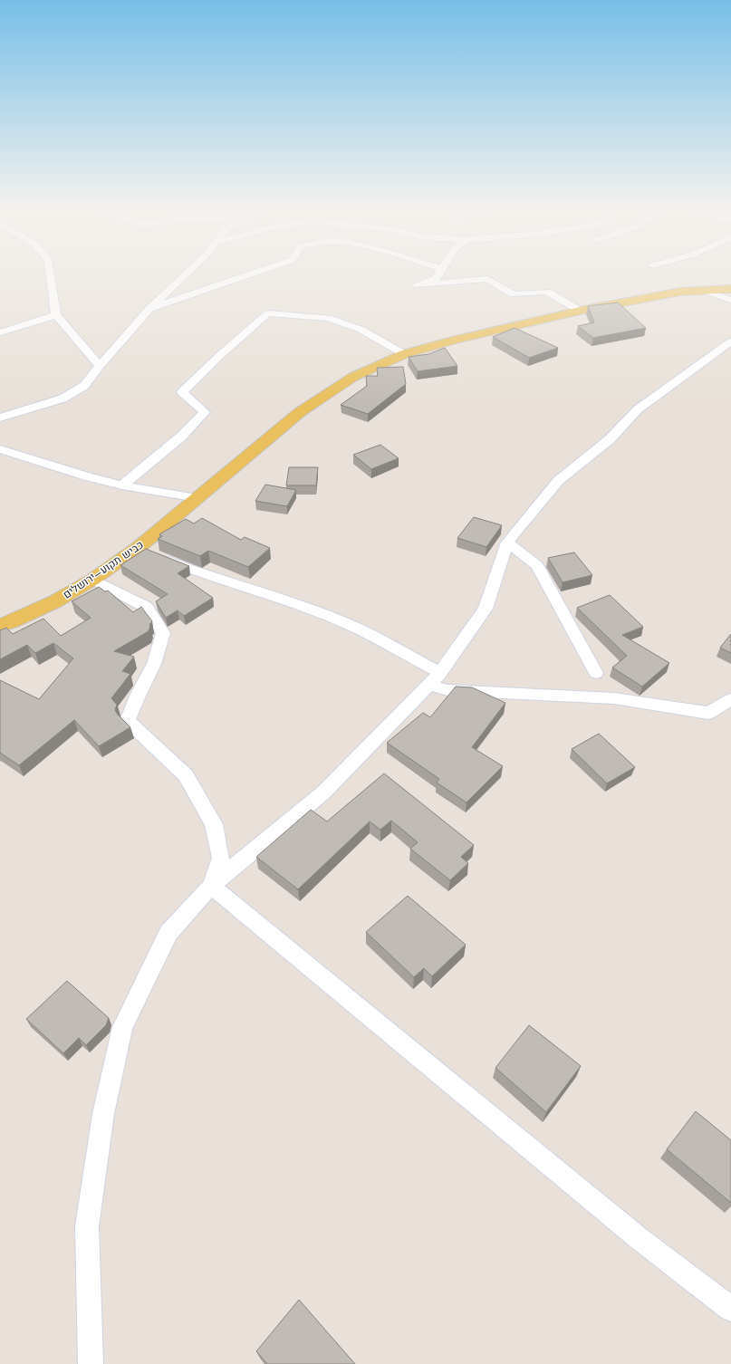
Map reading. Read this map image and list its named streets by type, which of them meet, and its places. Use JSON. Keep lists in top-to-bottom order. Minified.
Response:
{"streets":{"main road":["כביש תקוע–ירושלים"]}}
